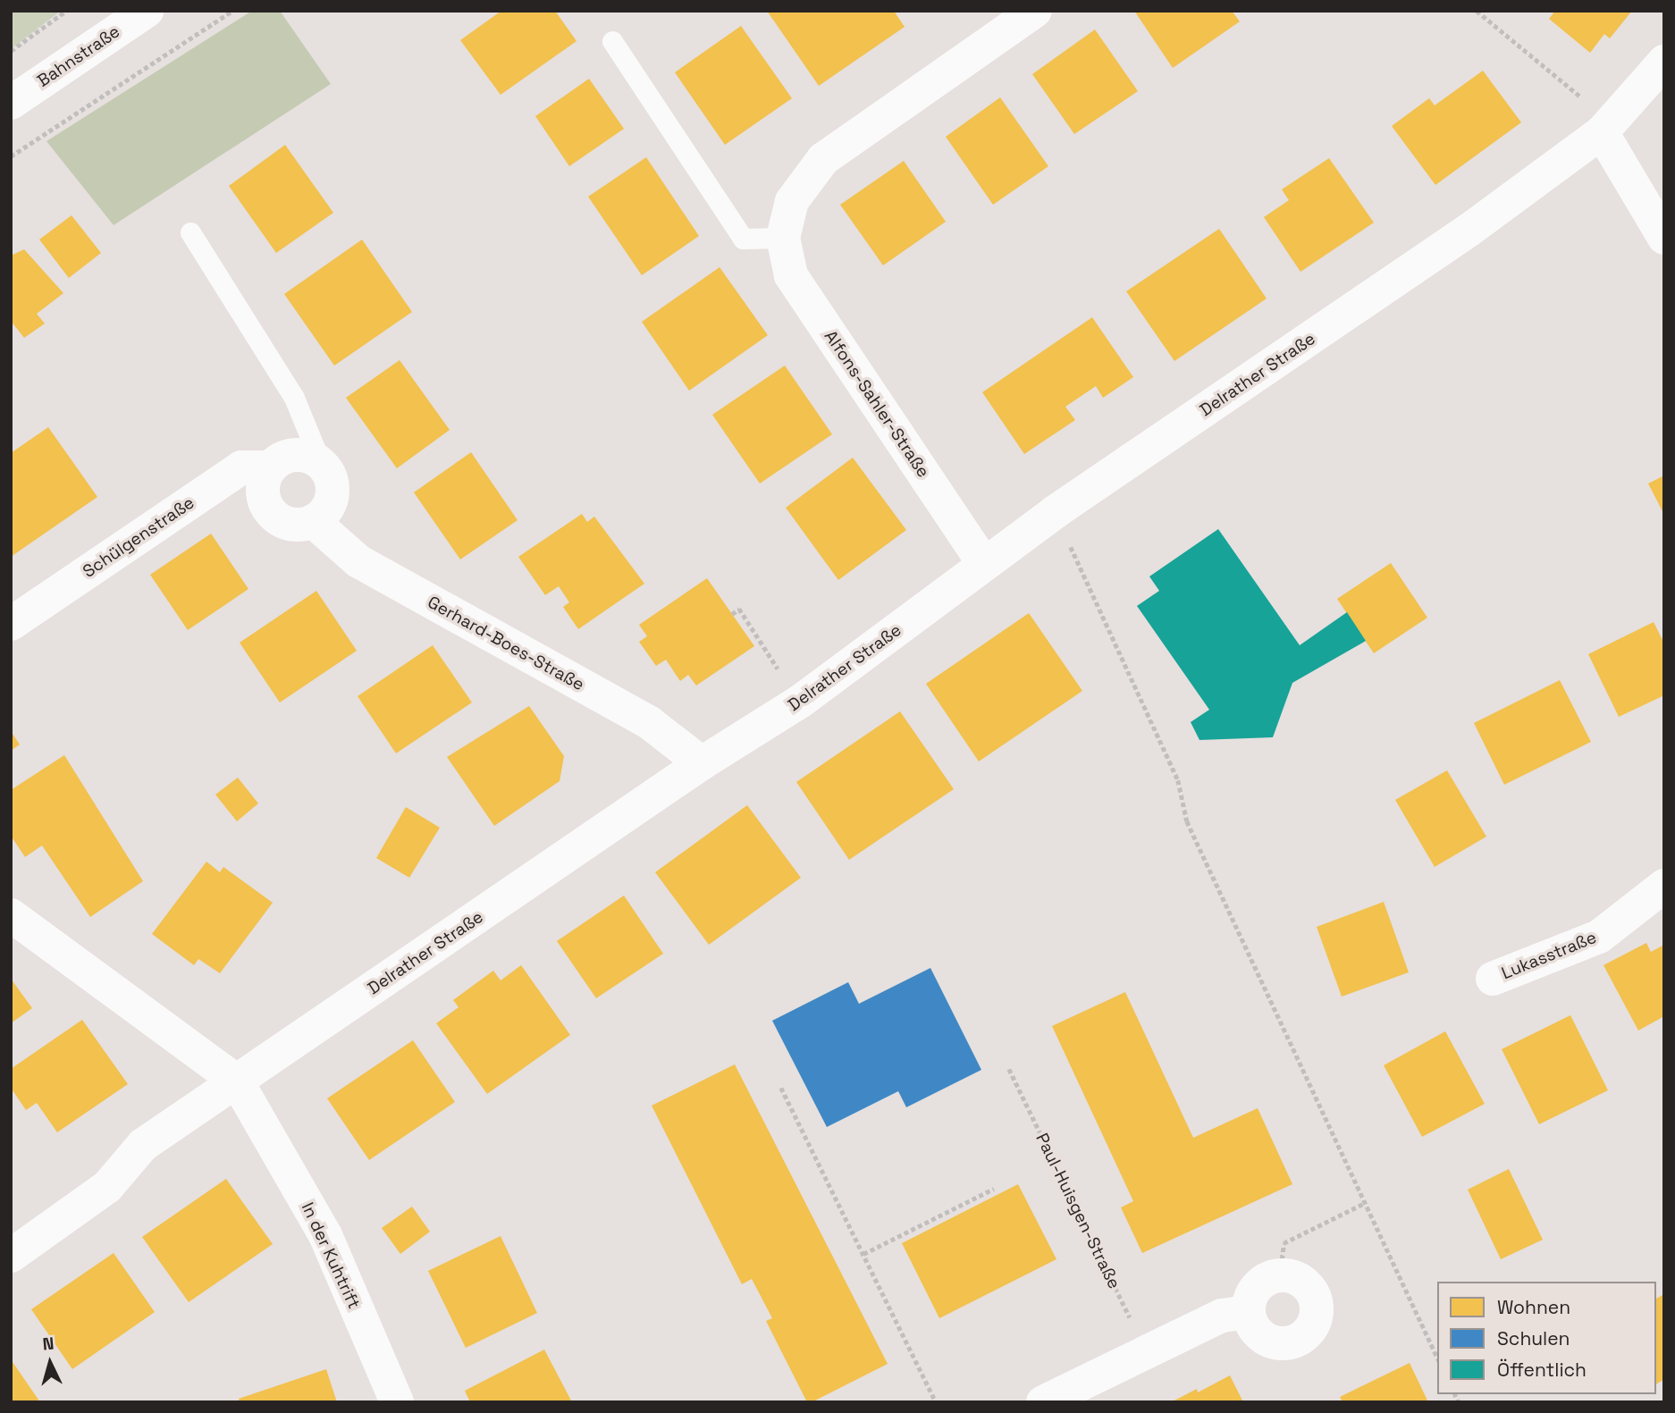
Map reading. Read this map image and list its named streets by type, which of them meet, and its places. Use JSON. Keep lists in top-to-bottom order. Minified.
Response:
{"streets":{"street":["Bahnstraße","Delrather Straße","Alfons-Sahler-Straße","Schülgenstraße","Gerhard-Boes-Straße","Lukasstraße","In der Kuhtrift"],"path":["Paul-Huisgen-Straße"]},"crossings":[["Delrather Straße","Alfons-Sahler-Straße"],["Delrather Straße","Gerhard-Boes-Straße"],["Delrather Straße","In der Kuhtrift"],["Schülgenstraße","Gerhard-Boes-Straße"]],"legend":["Wohnen","Schulen","Öffentlich"],"north":"top"}
